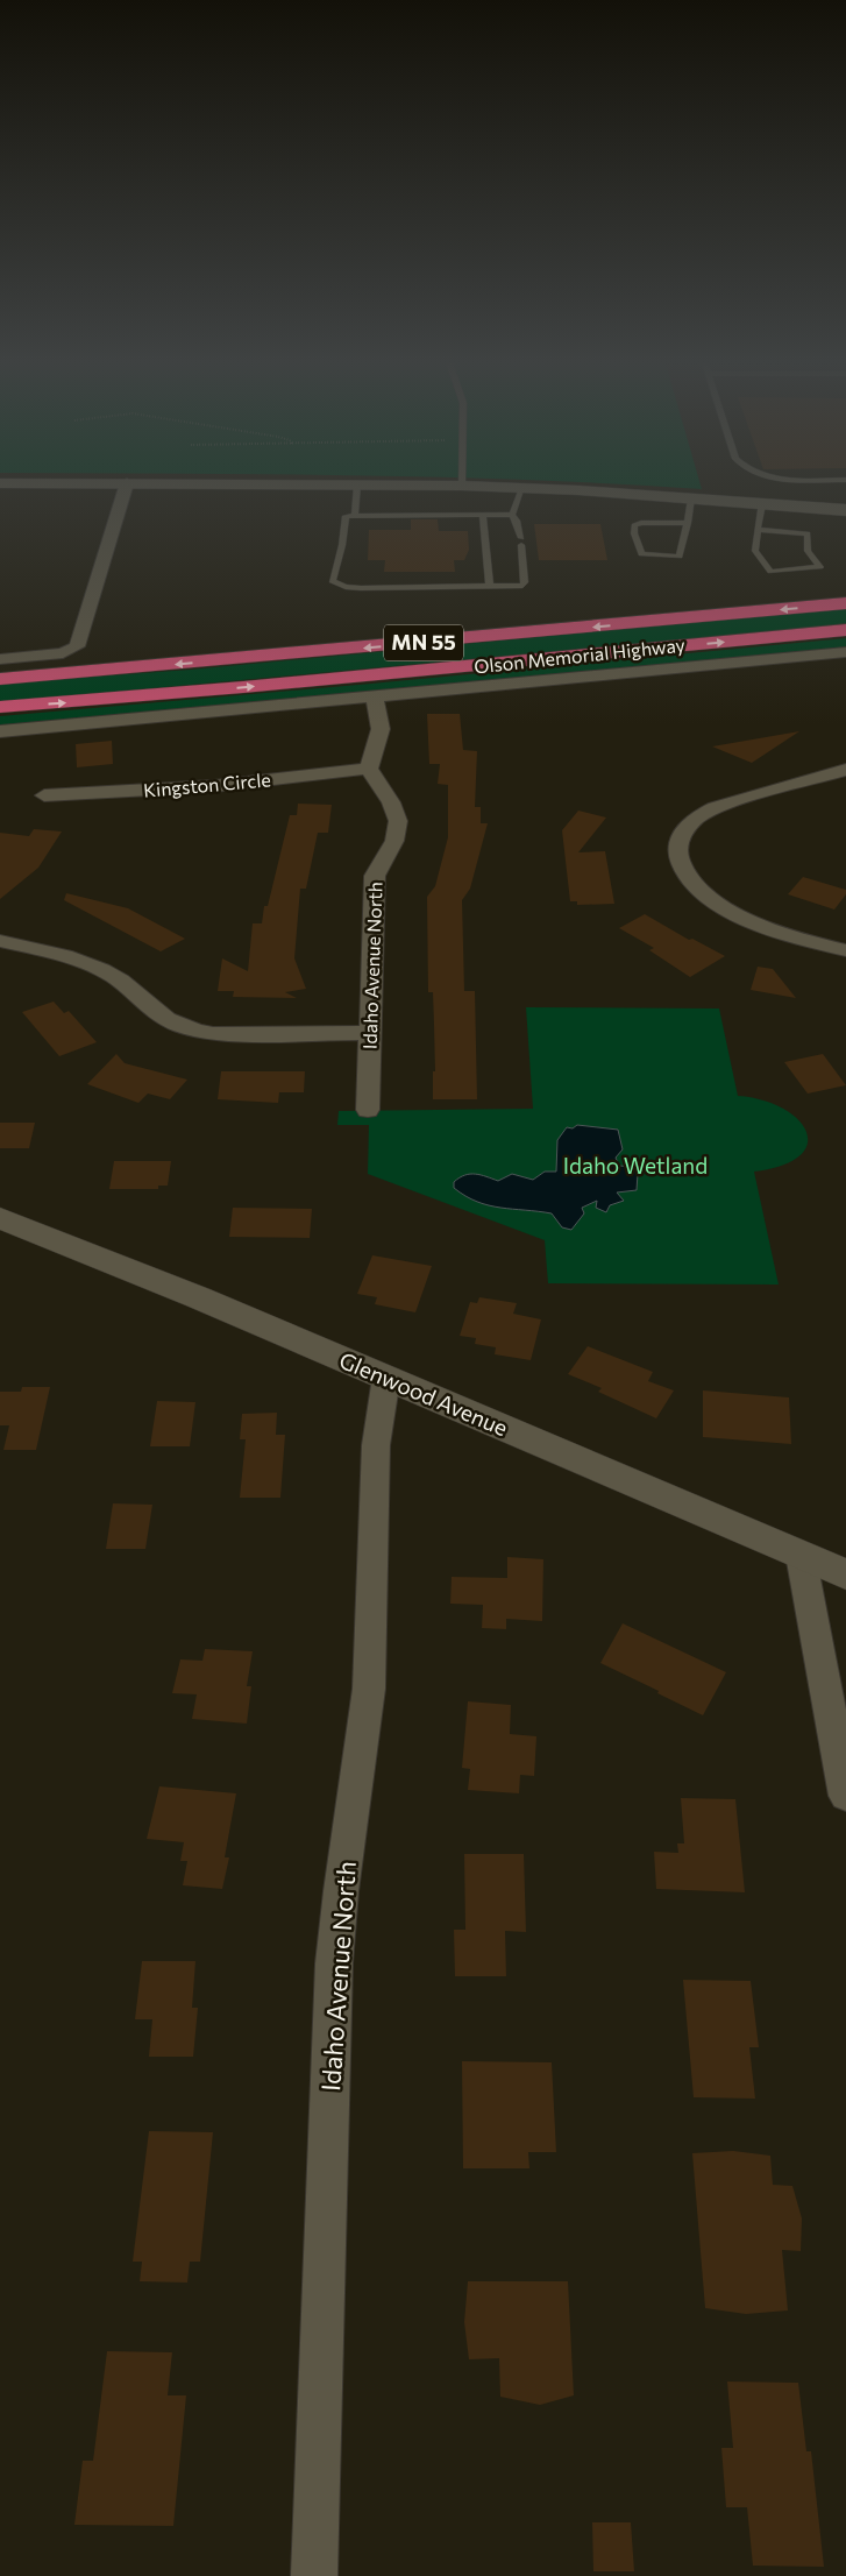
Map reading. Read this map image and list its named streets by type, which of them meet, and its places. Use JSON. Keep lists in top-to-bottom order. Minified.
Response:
{"streets":{"highway":["MN 55","Olson Memorial Highway"],"street":["Kingston Circle","Idaho Avenue North","Glenwood Avenue"]},"crossings":[["Kingston Circle","Idaho Avenue North"],["Idaho Avenue North","Glenwood Avenue"]],"parks":["Idaho Wetland"]}
